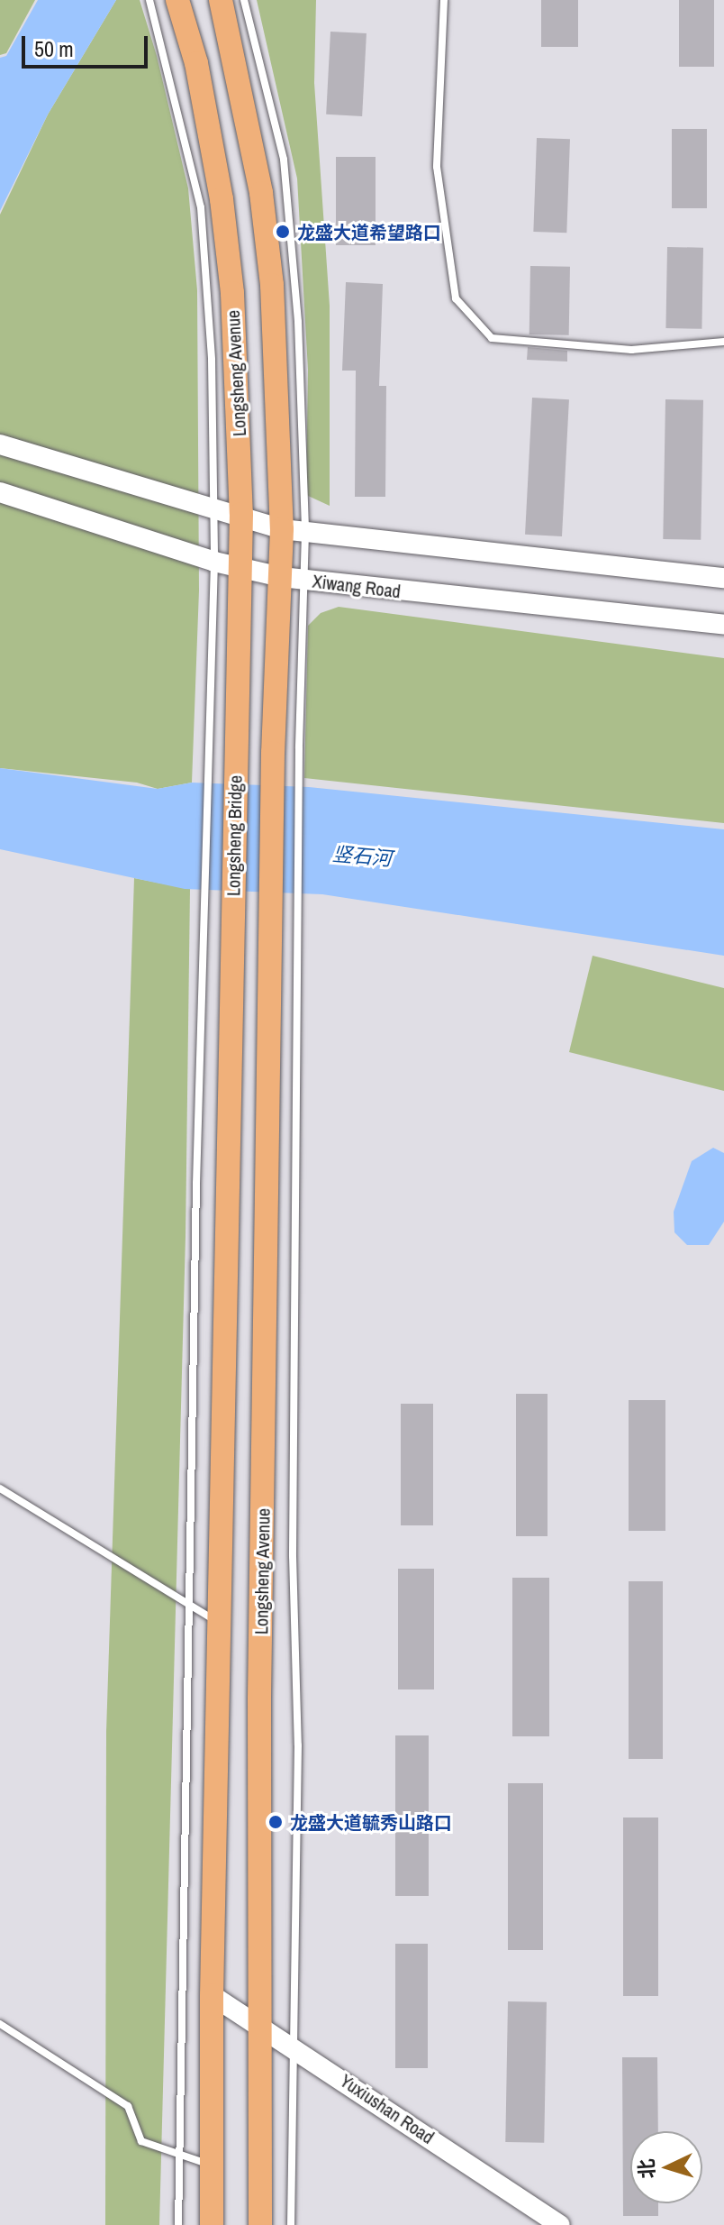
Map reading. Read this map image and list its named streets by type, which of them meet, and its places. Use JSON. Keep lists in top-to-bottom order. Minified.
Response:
{"streets":{"main road":["Longsheng Avenue","Xiwang Road","Longsheng Bridge","Yuxiushan Road"]},"crossings":[["Longsheng Avenue","Xiwang Road"],["Longsheng Avenue","Longsheng Bridge"],["Longsheng Avenue","Yuxiushan Road"]],"water":["竖石河"],"places":["龙盛大道希望路口","龙盛大道毓秀山路口"],"scale_bar":"50 m","north":"left"}
